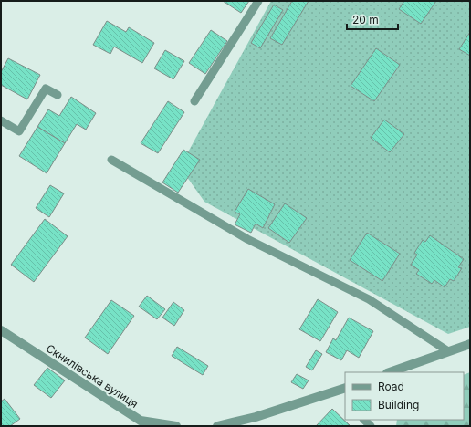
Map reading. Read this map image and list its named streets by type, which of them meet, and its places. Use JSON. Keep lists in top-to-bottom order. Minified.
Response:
{"streets":{"street":["Скнилівська вулиця"]},"legend":["Road","Building"],"scale_bar":"20 m"}
